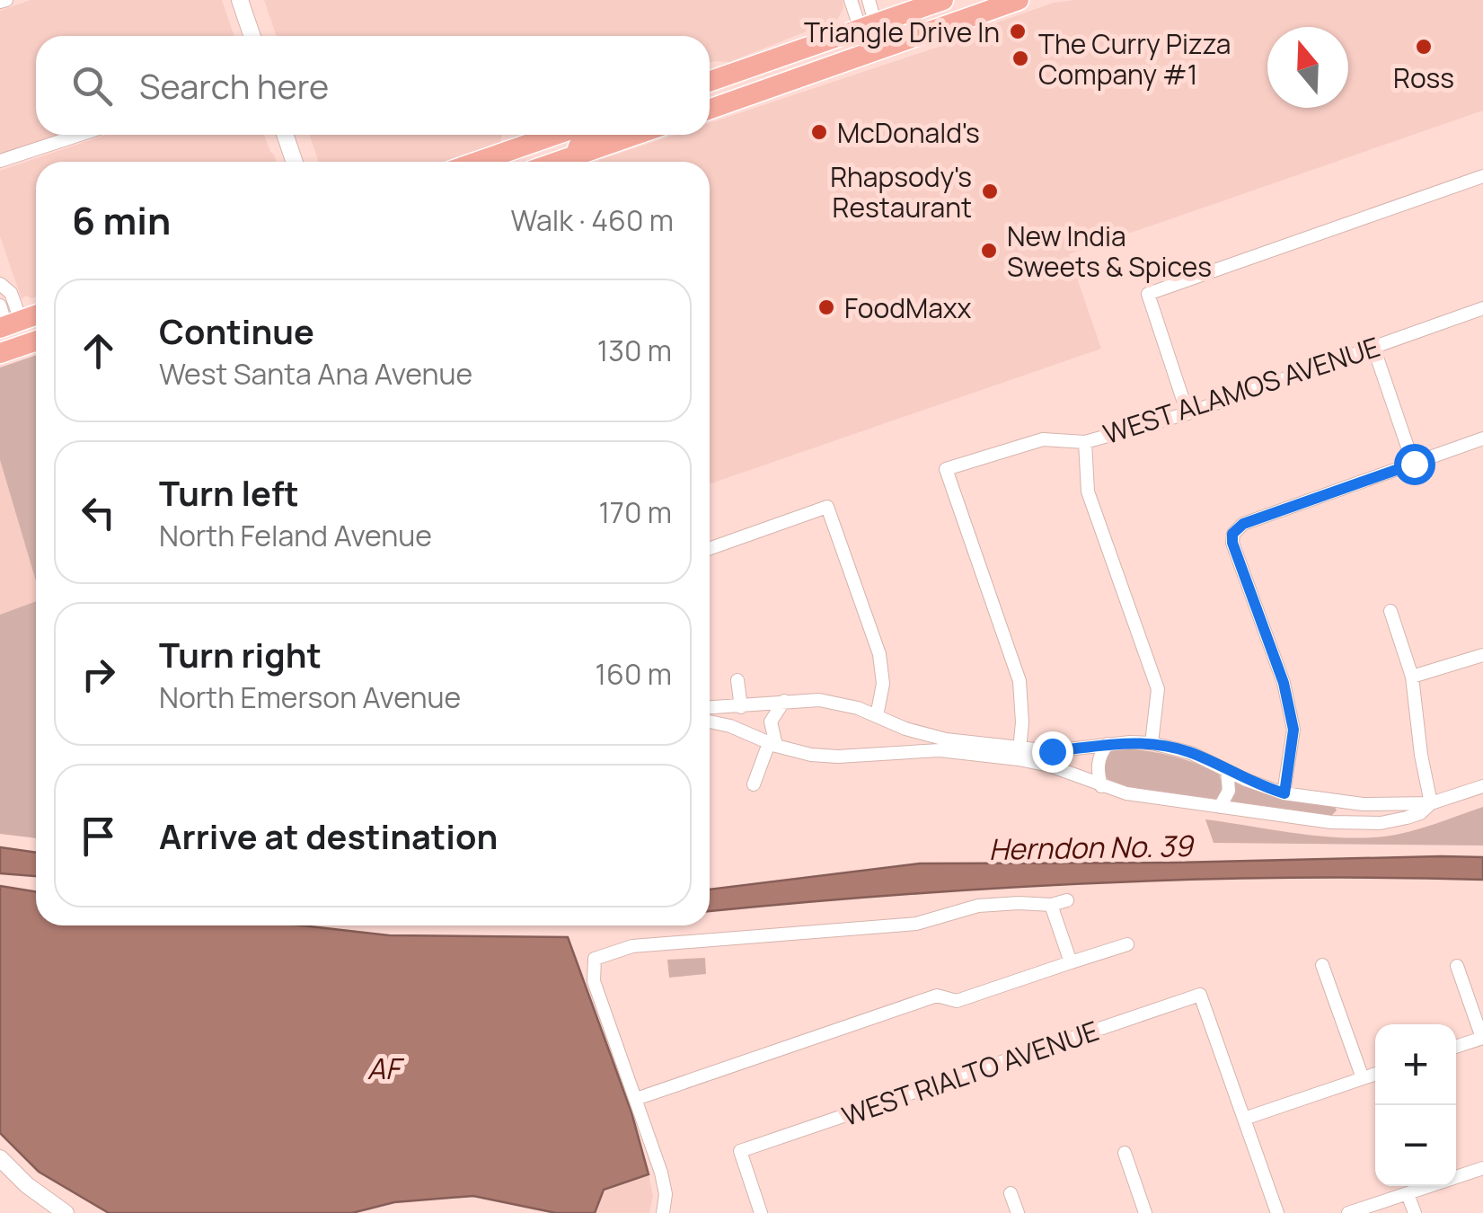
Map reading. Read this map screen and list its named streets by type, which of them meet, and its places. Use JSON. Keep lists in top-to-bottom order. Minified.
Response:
{"streets":{"street":["WEST ALAMOS AVENUE","WEST RIALTO AVENUE"]},"water":["Herndon No. 39","AF"],"places":["Triangle Drive In","Ross","The Curry Pizza Company #1","McDonald's","Rhapsody's Restaurant","New India Sweets & Spices","FoodMaxx"],"north":"top","page":{"search":"Search here","heading":["6 min","Walk · 460 m"],"list":[["Continue","West Santa Ana Avenue","130 m"],["Turn left","North Feland Avenue","170 m"],["Turn right","North Emerson Avenue","160 m"],"Arrive at destination"],"map_buttons":["+","−"]}}
